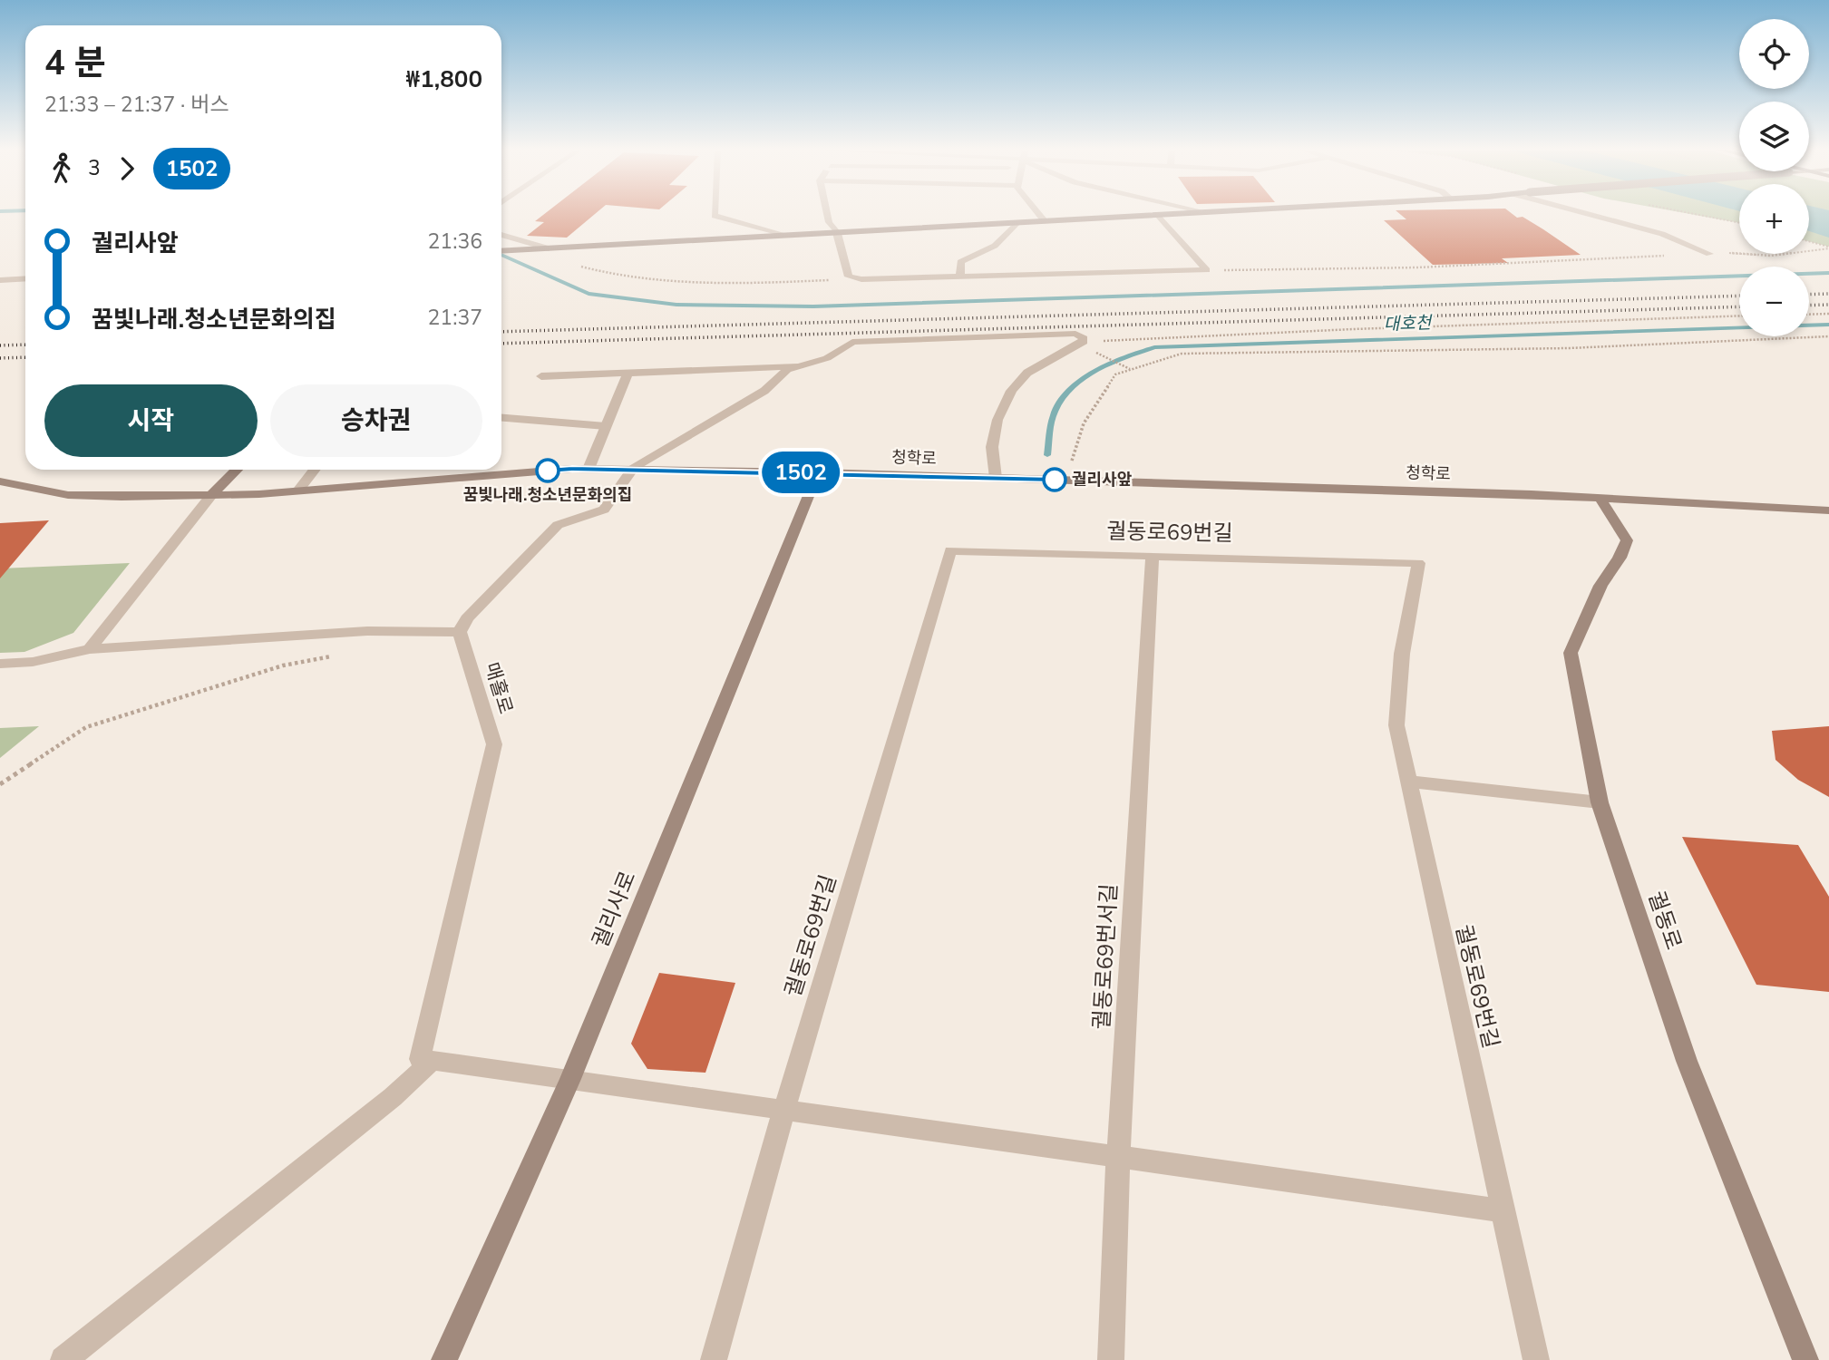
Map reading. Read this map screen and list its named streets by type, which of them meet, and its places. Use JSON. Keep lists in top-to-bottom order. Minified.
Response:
{"streets":{"street":["청학로","궐동로69번길","매홀로","궐리사로","궐동로","궐동로69번서길"]},"crossings":[["청학로","궐리사로"],["청학로","궐동로"],["궐동로69번길","궐동로69번서길"]],"water":["대호천"],"places":["꿈빛나래.청소년문화의집","궐리사앞"],"lines":["bus line 1502"],"page":{"on_map":"1502","map_buttons":["+","−"],"heading":["4 분","21:33 – 21:37 · 버스","₩1,800"],"legs":["3","1502"],"list":[{"name":"궐리사앞","value":"21:36"},{"name":"꿈빛나래.청소년문화의집","value":"21:37"}],"buttons":["시작","승차권"]}}
